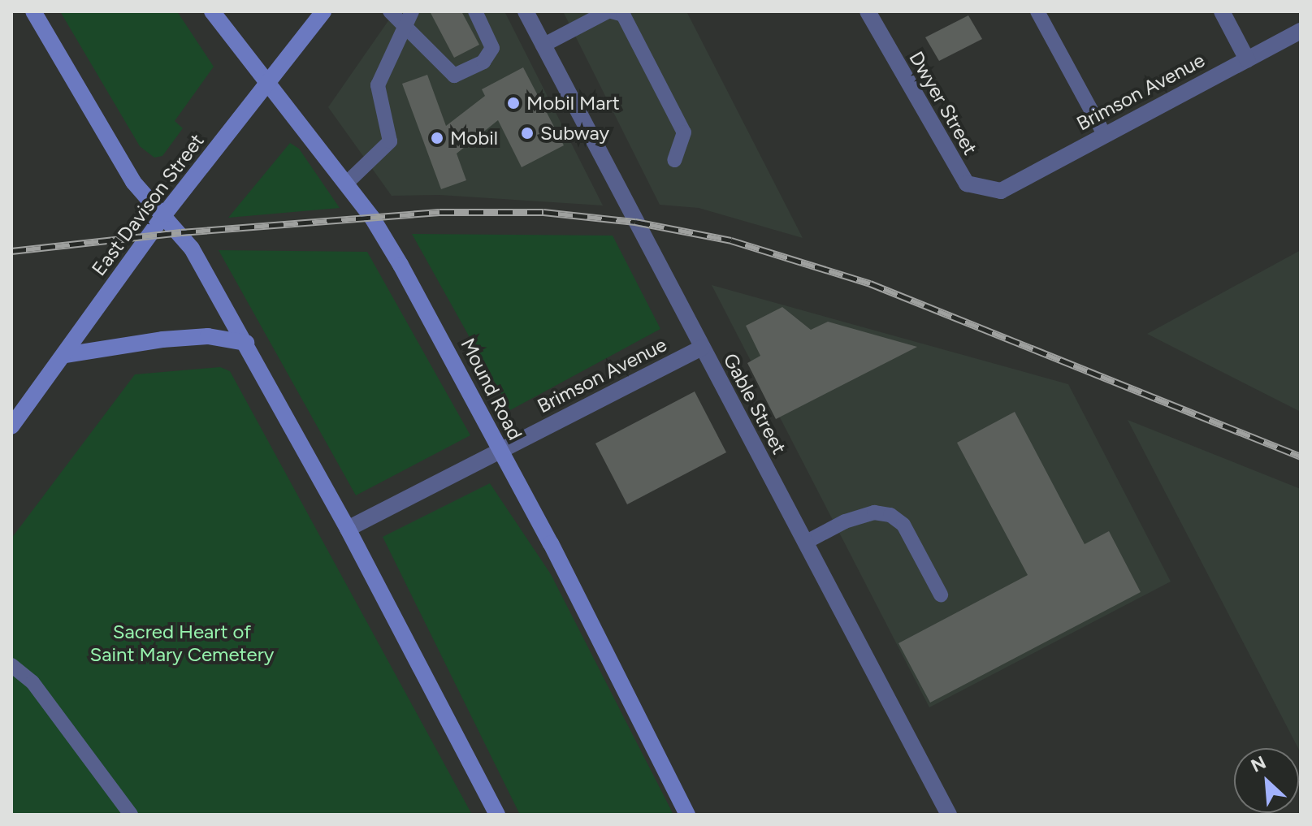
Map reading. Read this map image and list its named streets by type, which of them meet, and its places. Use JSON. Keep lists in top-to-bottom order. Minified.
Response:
{"streets":{"main road":["East Davison Street","Mound Road"],"street":["Brimson Avenue","Dwyer Street","Gable Street"]},"crossings":[["Brimson Avenue","Dwyer Street"],["Brimson Avenue","Mound Road"],["Brimson Avenue","Gable Street"],["East Davison Street","Mound Road"]],"parks":["Sacred Heart of Saint Mary Cemetery"],"places":["Mobil Mart","Subway","Mobil"],"north":"top left"}
